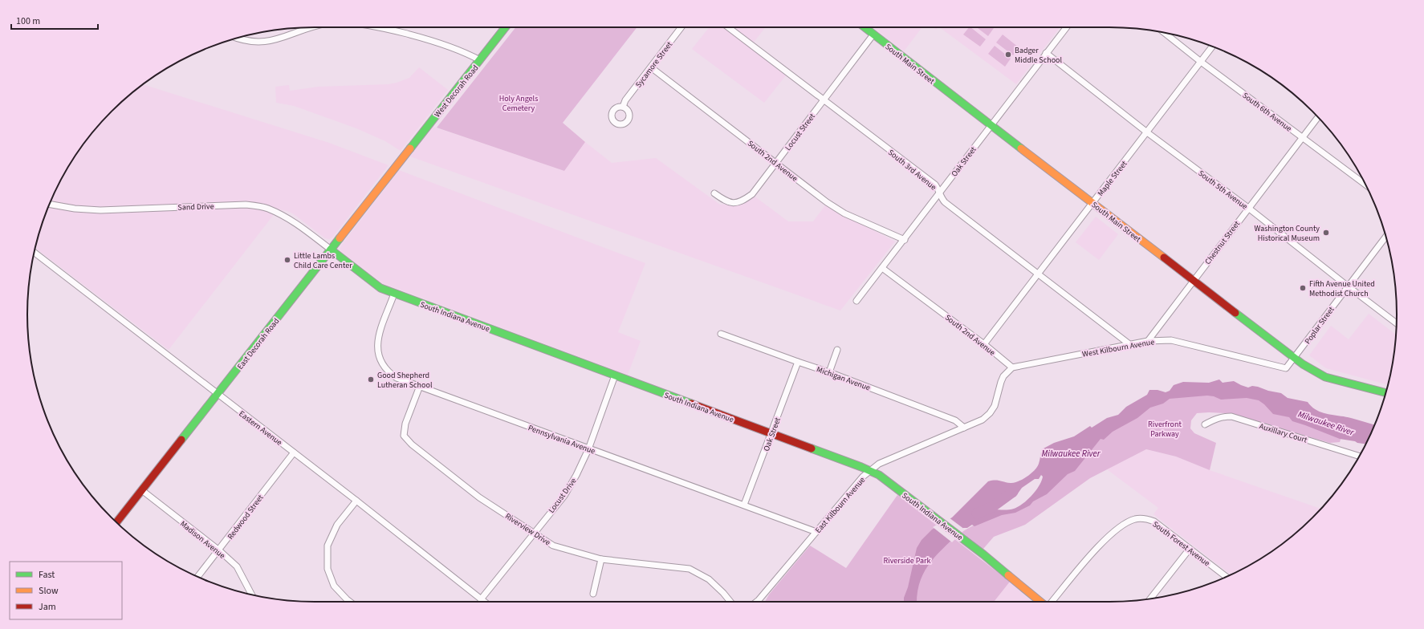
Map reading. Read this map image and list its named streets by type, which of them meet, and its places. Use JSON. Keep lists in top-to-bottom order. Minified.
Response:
{"streets":{"street":["South Main Street","Sycamore Street","West Decorah Road","South 6th Avenue","Locust Street","South 2nd Avenue","Oak Street","South 3rd Avenue","Maple Street","South 5th Avenue","Sand Drive","Chestnut Street","South Indiana Avenue","Poplar Street","East Decorah Road","West Kilbourn Avenue","Michigan Avenue","Eastern Avenue","Auxillary Court","Pennsylvania Avenue","Locust Drive","East Kilbourn Avenue","Redwood Street","Riverview Drive","Madison Avenue","South Forest Avenue"]},"crossings":[["South Main Street","Locust Street"],["South Main Street","Oak Street"],["South Main Street","Maple Street"],["South Main Street","Chestnut Street"],["South Main Street","Poplar Street"],["South Main Street","West Kilbourn Avenue"],["Sycamore Street","South 2nd Avenue"],["West Decorah Road","East Decorah Road"],["South 6th Avenue","Maple Street"],["South 6th Avenue","Chestnut Street"],["Locust Street","South 2nd Avenue"],["Locust Street","South 3rd Avenue"],["South 2nd Avenue","Oak Street"],["South 2nd Avenue","Maple Street"],["South 2nd Avenue","West Kilbourn Avenue"],["South 2nd Avenue","East Kilbourn Avenue"],["Oak Street","South 3rd Avenue"],["Oak Street","South 5th Avenue"],["Oak Street","South Indiana Avenue"],["Oak Street","Michigan Avenue"],["Oak Street","Pennsylvania Avenue"],["South 3rd Avenue","Maple Street"],["South 3rd Avenue","West Kilbourn Avenue"],["Maple Street","South 5th Avenue"],["South 5th Avenue","Chestnut Street"],["South 5th Avenue","Poplar Street"],["Sand Drive","South Indiana Avenue"],["Sand Drive","East Decorah Road"],["Chestnut Street","West Kilbourn Avenue"],["South Indiana Avenue","East Decorah Road"],["South Indiana Avenue","Pennsylvania Avenue"],["South Indiana Avenue","Locust Drive"],["South Indiana Avenue","East Kilbourn Avenue"],["Poplar Street","West Kilbourn Avenue"],["East Decorah Road","Eastern Avenue"],["East Decorah Road","Madison Avenue"],["West Kilbourn Avenue","East Kilbourn Avenue"],["Michigan Avenue","East Kilbourn Avenue"],["Eastern Avenue","Locust Drive"],["Eastern Avenue","Redwood Street"],["Pennsylvania Avenue","Locust Drive"],["Pennsylvania Avenue","East Kilbourn Avenue"],["Pennsylvania Avenue","Riverview Drive"],["Locust Drive","Riverview Drive"],["Redwood Street","Madison Avenue"]],"water":["Milwaukee River"],"parks":["Holy Angels Cemetery","Riverfront Parkway","Riverside Park"],"places":["Badger Middle School","Washington County Historical Museum","Little Lambs Child Care Center","Fifth Avenue United Methodist Church","Good Shepherd Lutheran School"],"legend":["Fast","Slow","Jam"],"scale_bar":"100 m"}
